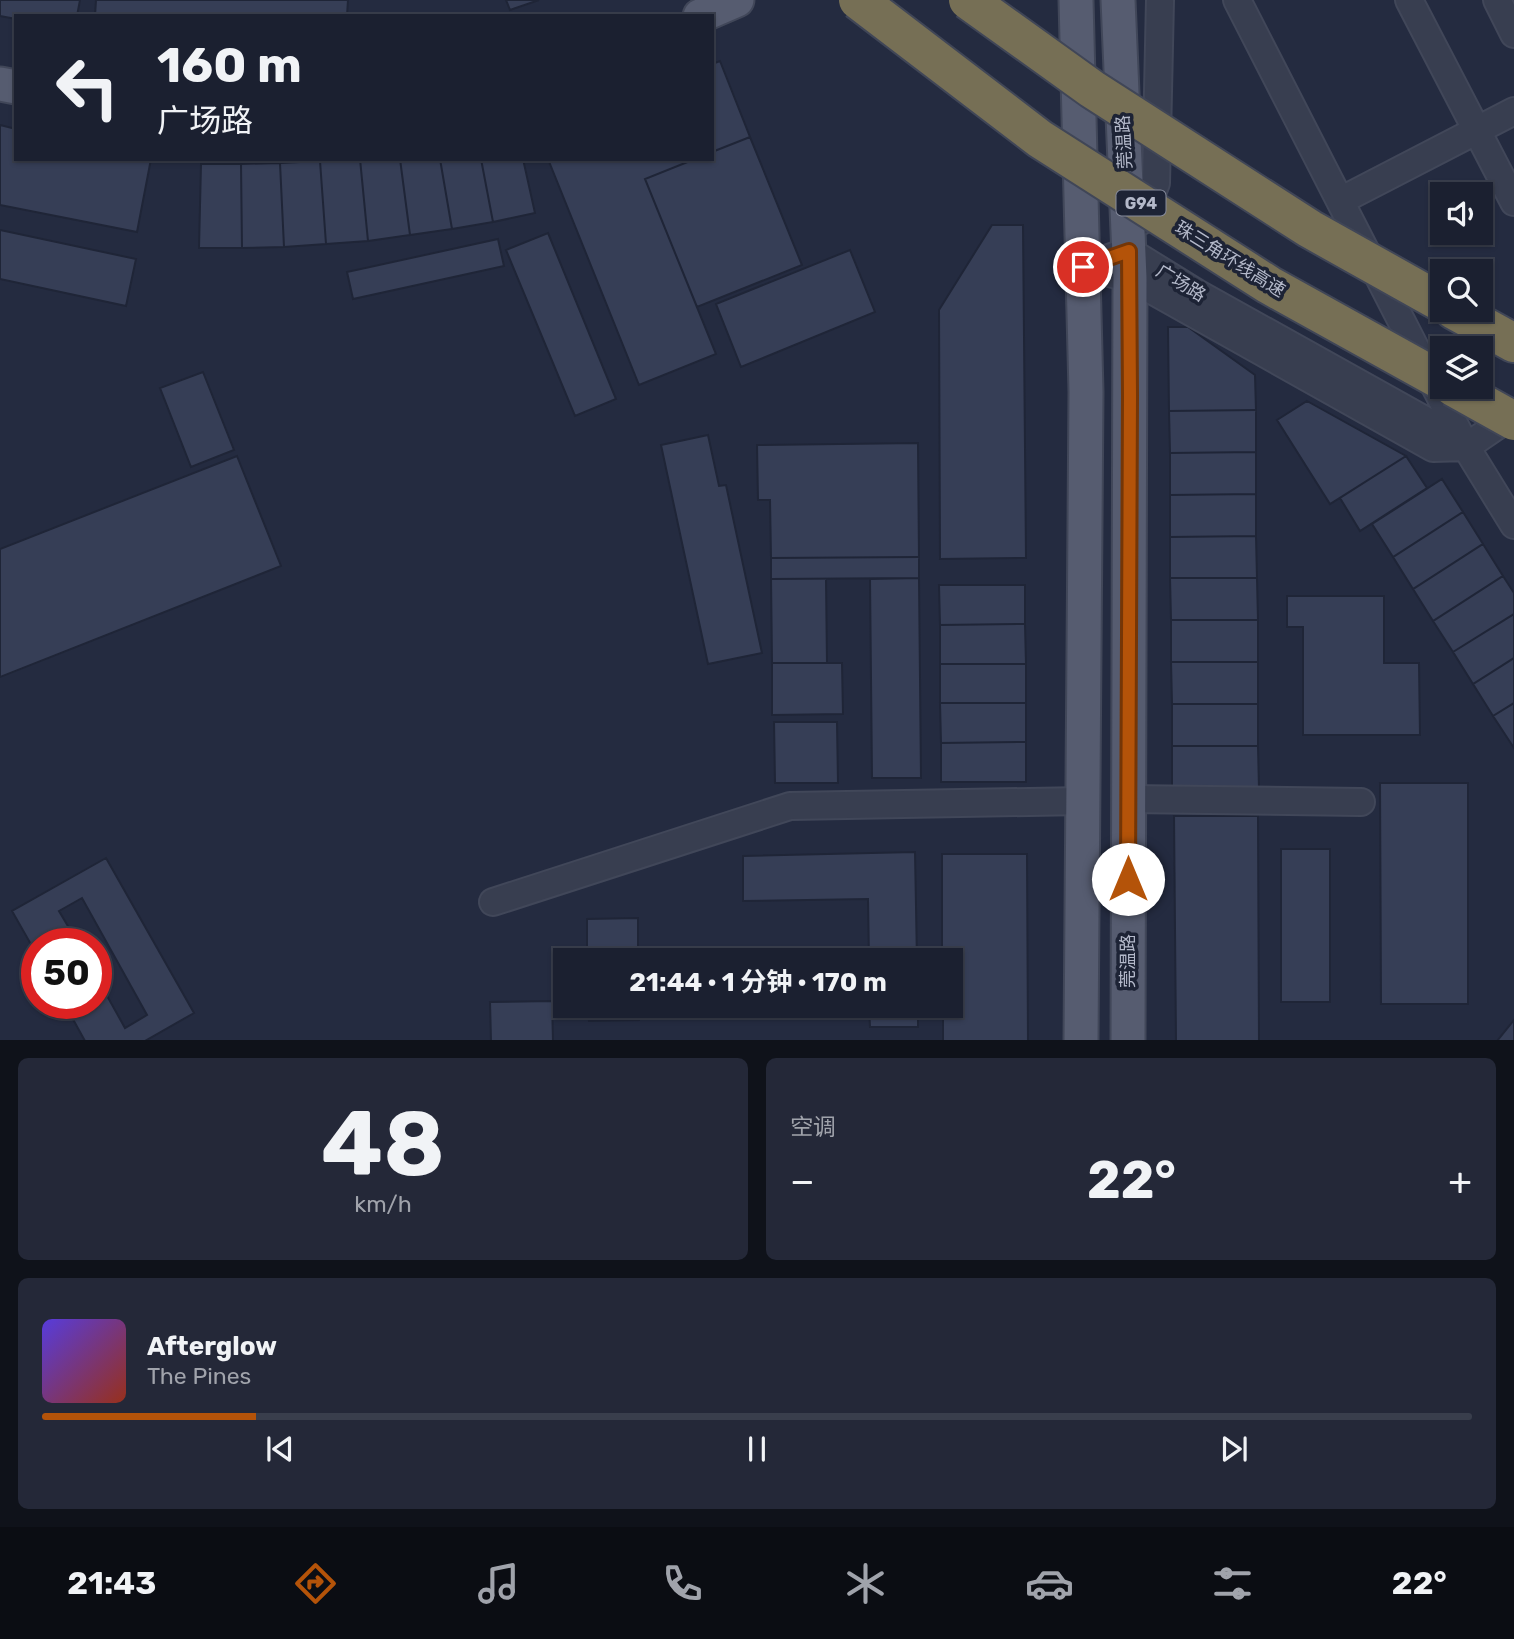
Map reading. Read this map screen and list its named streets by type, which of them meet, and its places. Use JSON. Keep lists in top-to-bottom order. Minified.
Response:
{"streets":{"highway":["G94","珠三角环线高速"],"main road":["莞温路"],"street":["广场路"]},"crossings":[["莞温路","广场路"]],"page":{"turn":["160 m","广场路"],"limit":"50","trip":"21:44 · 1 分钟 · 170 m","tile":[["48","km/h"],"空调"],"heat":["−","22°","+"],"song":["Afterglow","The Pines"],"tabs":["21:43","22°"]}}
